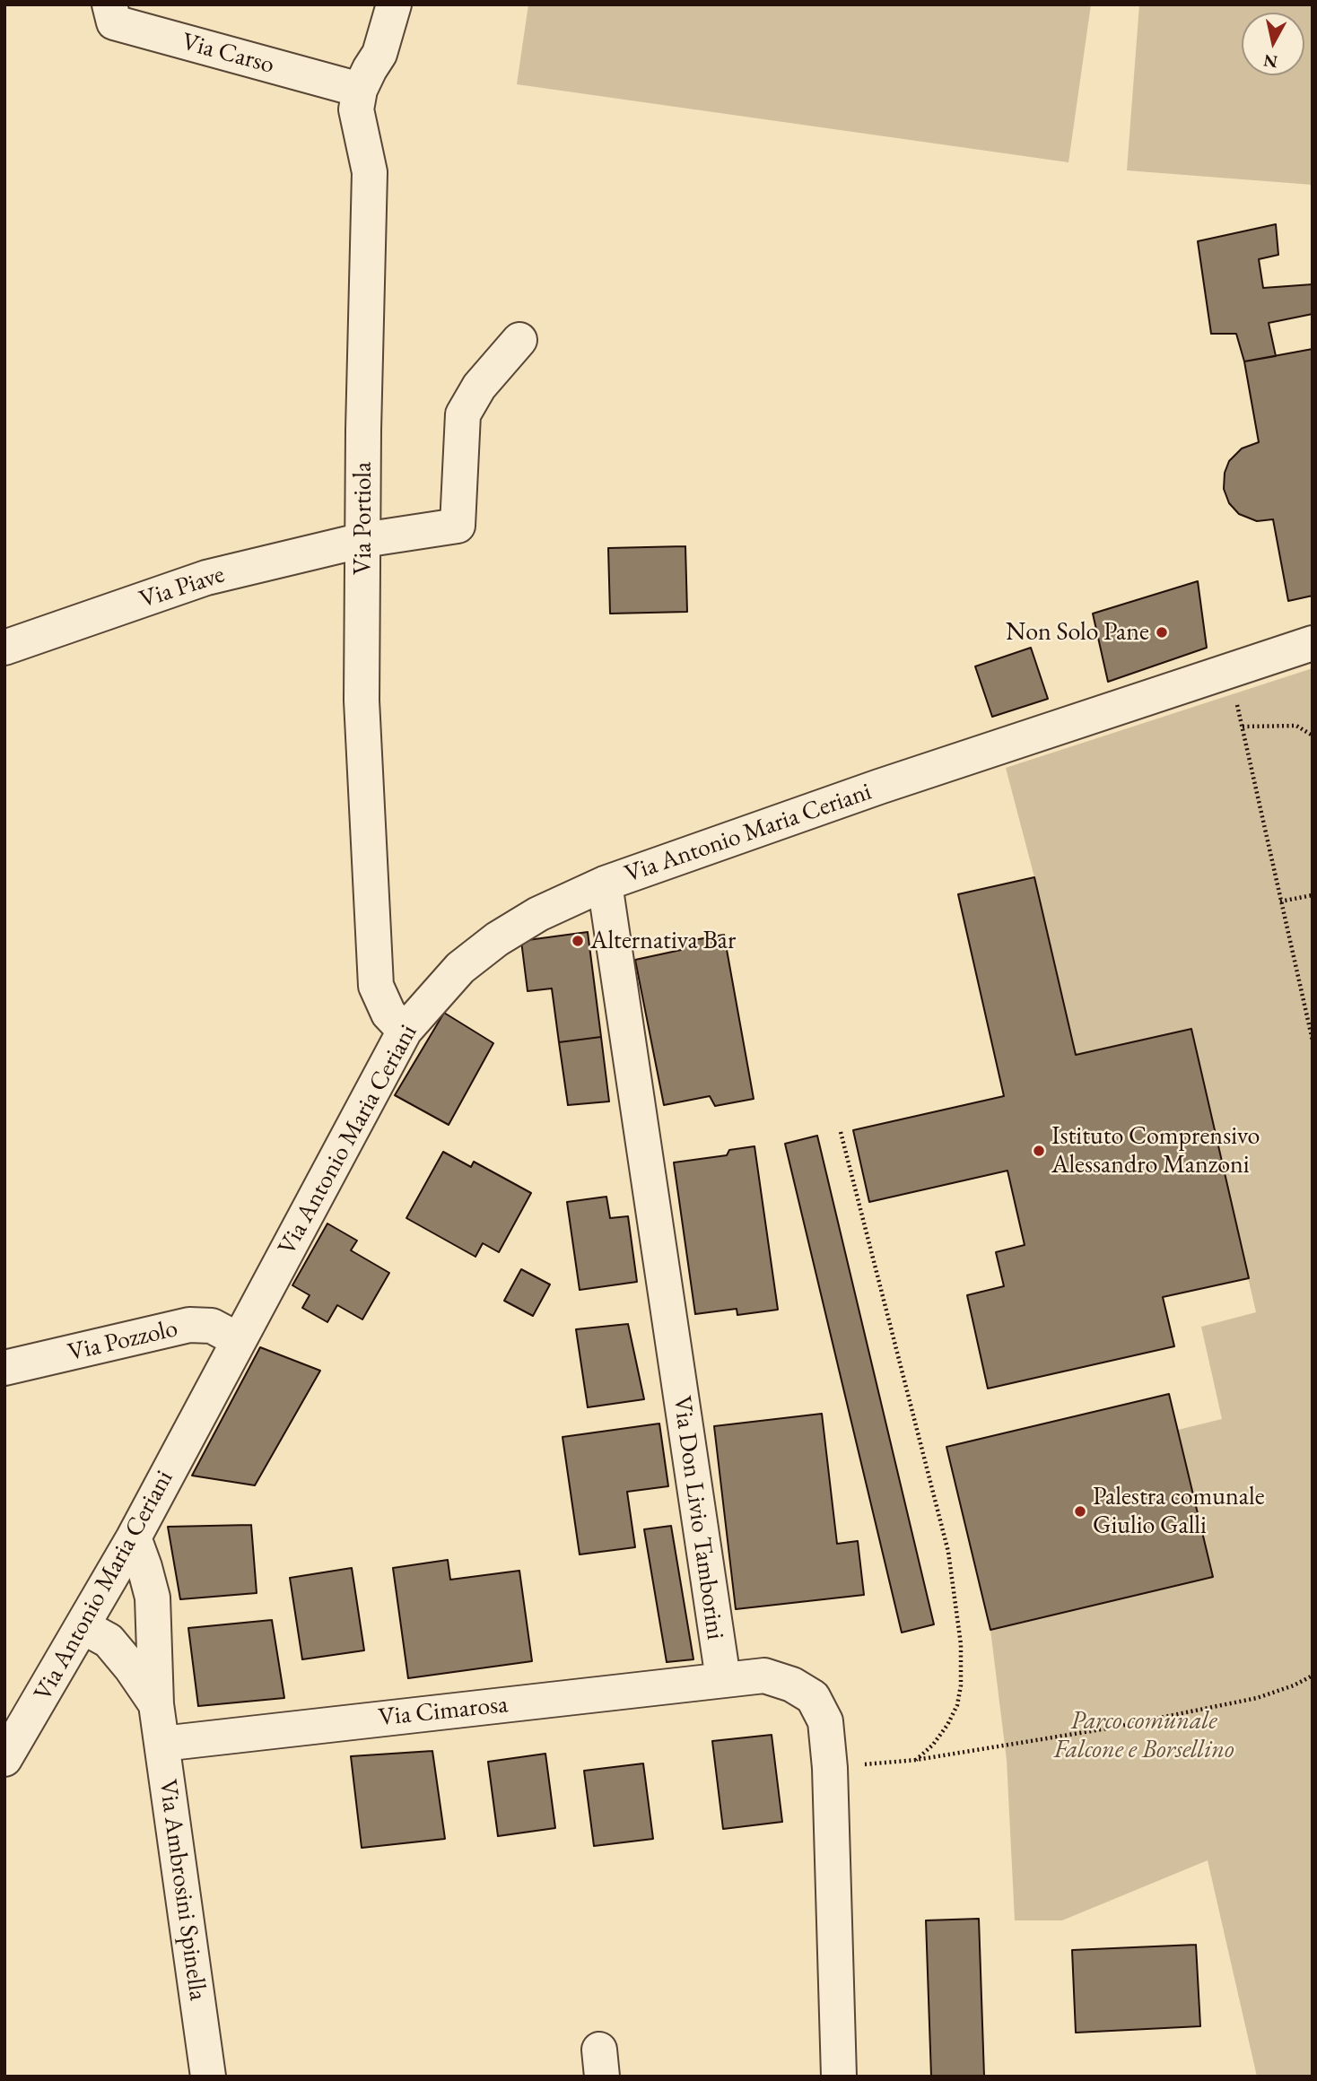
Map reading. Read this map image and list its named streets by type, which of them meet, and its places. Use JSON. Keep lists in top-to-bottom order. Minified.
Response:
{"streets":{"street":["Via Carso","Via Portiola","Via Piave","Via Antonio Maria Ceriani","Via Pozzolo","Via Don Livio Tamborini","Via Cimarosa","Via Ambrosini Spinella"]},"crossings":[["Via Carso","Via Portiola"],["Via Portiola","Via Piave"],["Via Portiola","Via Antonio Maria Ceriani"],["Via Antonio Maria Ceriani","Via Pozzolo"],["Via Antonio Maria Ceriani","Via Don Livio Tamborini"],["Via Antonio Maria Ceriani","Via Ambrosini Spinella"],["Via Don Livio Tamborini","Via Cimarosa"],["Via Cimarosa","Via Ambrosini Spinella"]],"parks":["Parco comunale Falcone e Borsellino"],"places":["Non Solo Pane","Alternativa Bar","Istituto Comprensivo Alessandro Manzoni","Palestra comunale Giulio Galli"],"north":"bottom"}
